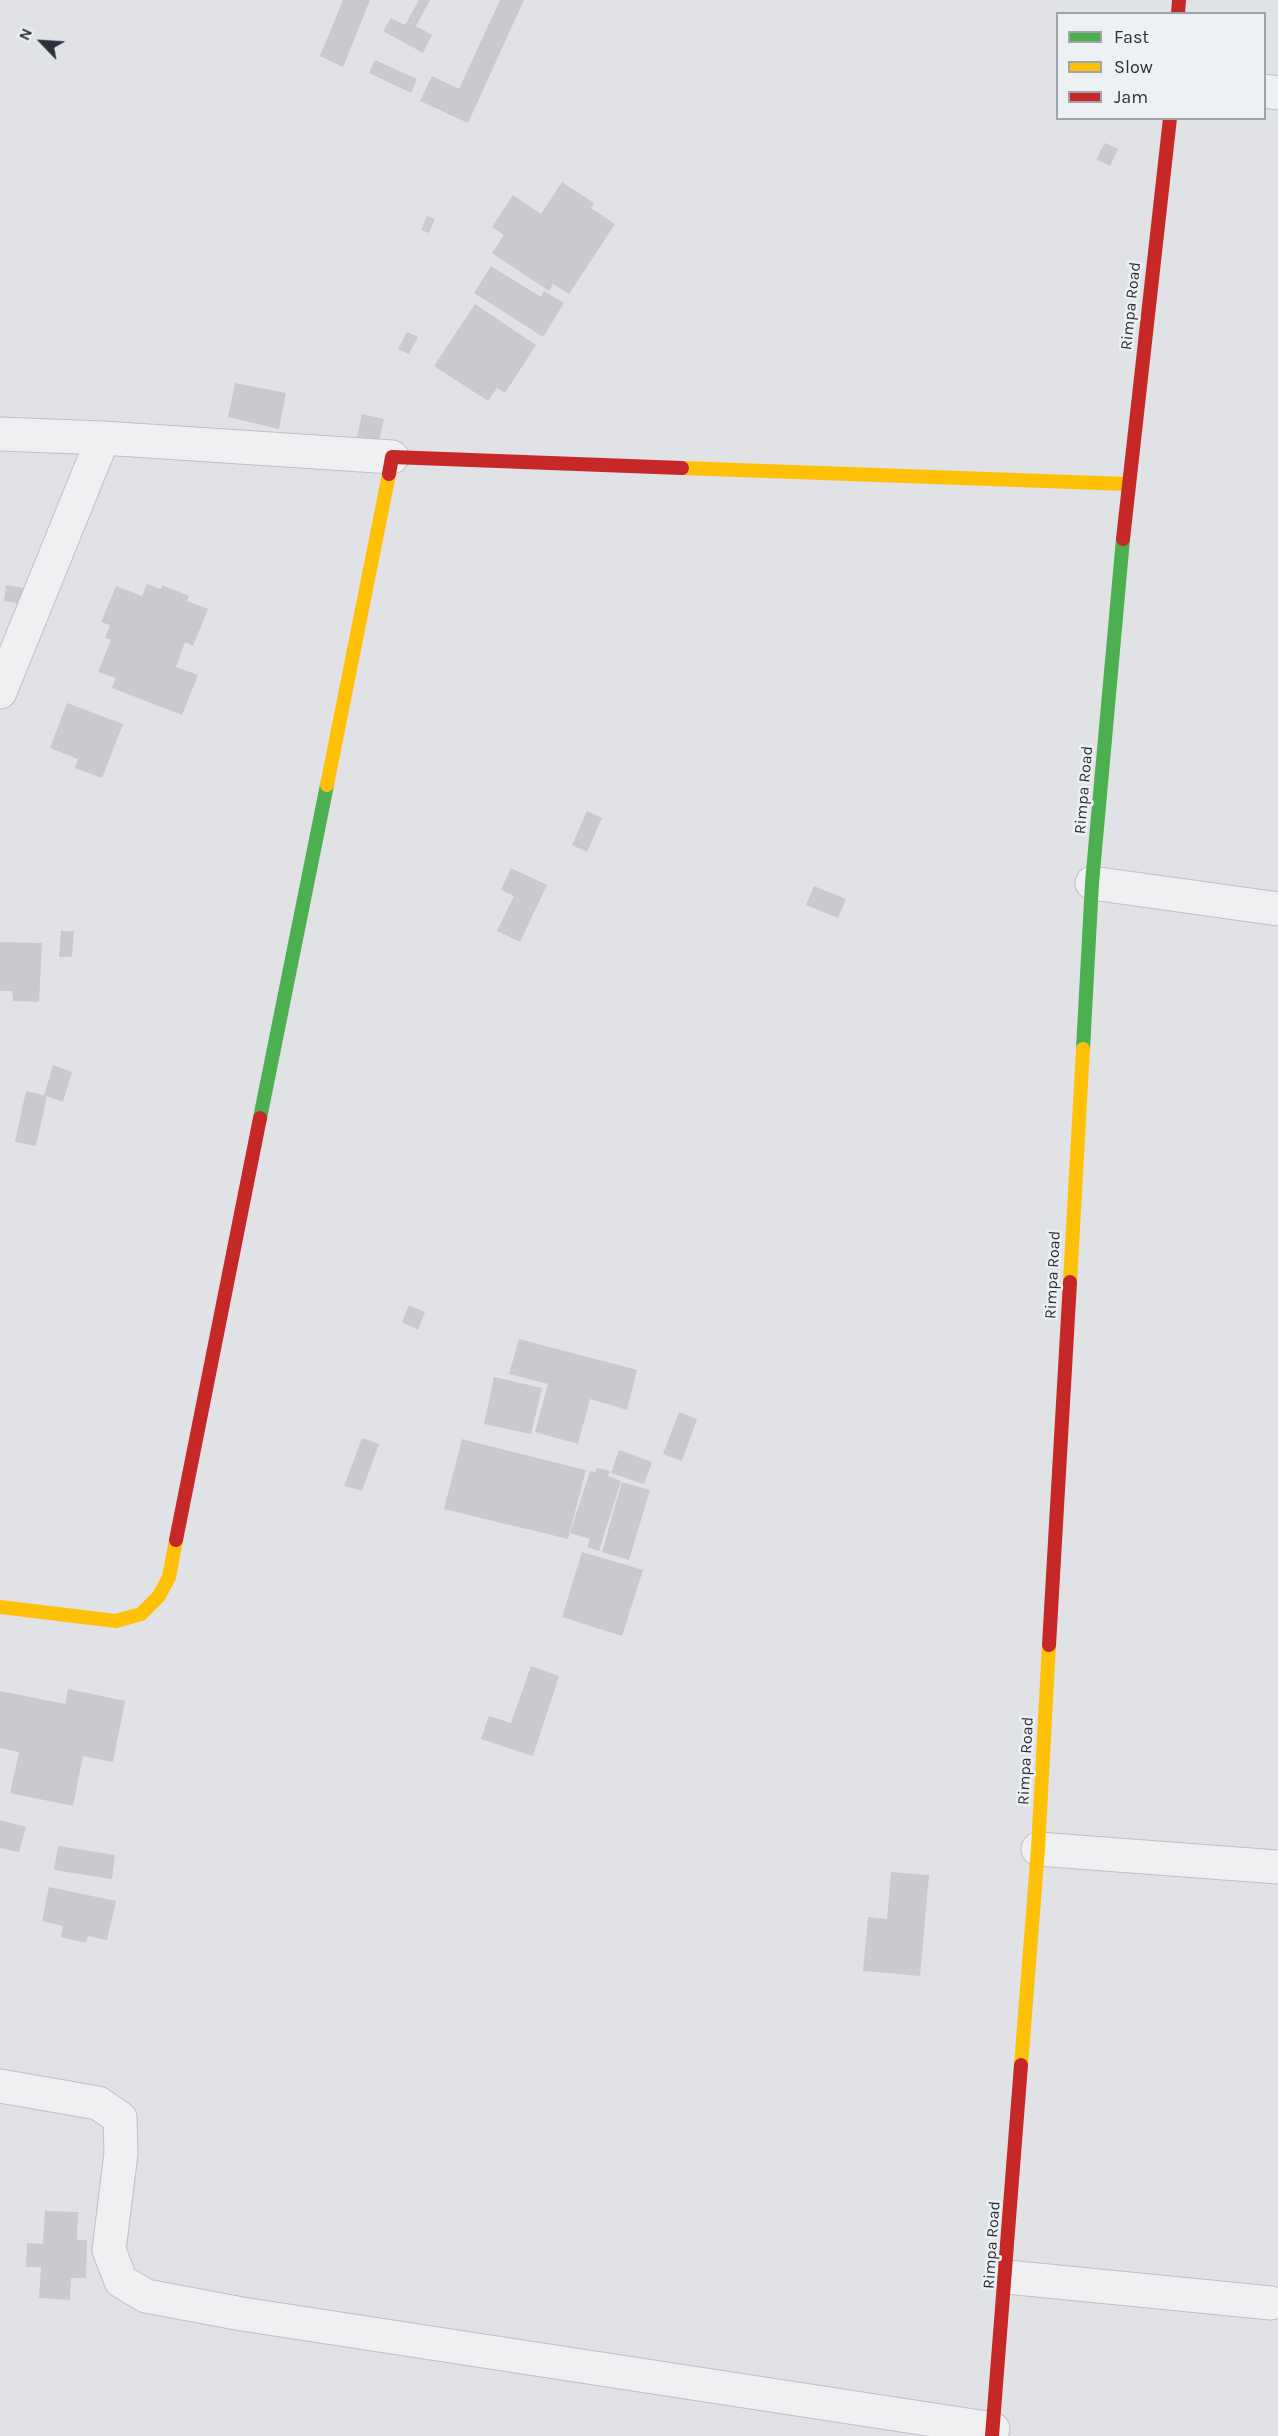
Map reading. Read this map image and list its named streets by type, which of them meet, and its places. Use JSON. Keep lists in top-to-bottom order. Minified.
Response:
{"streets":{"street":["Rimpa Road"]},"legend":["Fast","Slow","Jam"],"north":"top left"}
